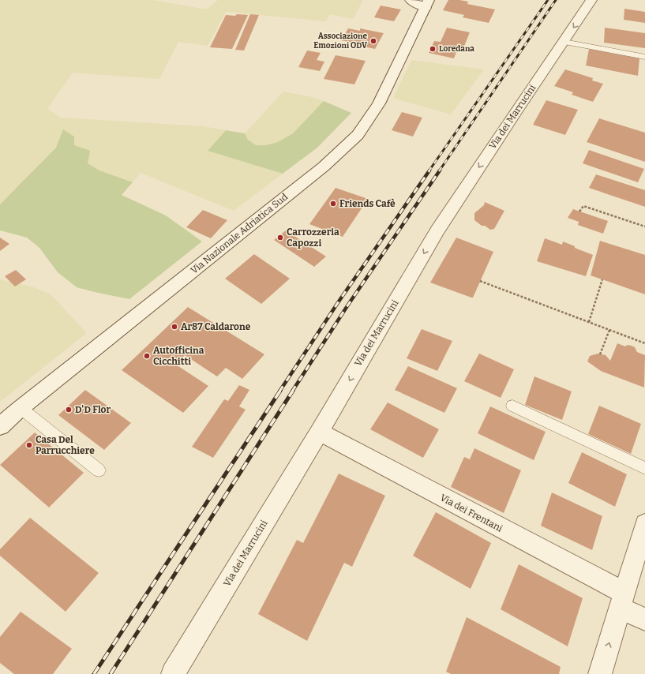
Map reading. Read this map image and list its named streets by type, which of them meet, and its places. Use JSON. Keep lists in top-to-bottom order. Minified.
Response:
{"streets":{"street":["Via dei Marrucini","Via Nazionale Adriatica Sud","Via dei Frentani"]},"crossings":[["Via dei Marrucini","Via dei Frentani"]],"one_way":["Via dei Marrucini"],"places":["Associazione Emozioni ODV","Loredana","Friends Cafè","Carrozzeria Capozzi","Ar87 Caldarone","Autofficina Cicchitti","D'D Flor","Casa Del Parrucchiere"]}
